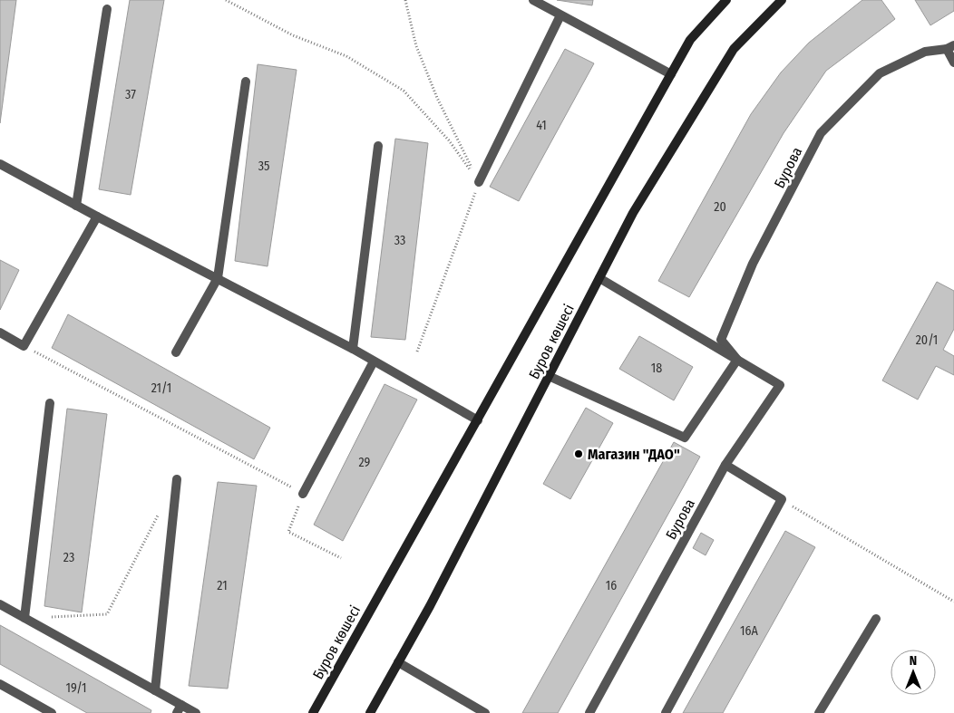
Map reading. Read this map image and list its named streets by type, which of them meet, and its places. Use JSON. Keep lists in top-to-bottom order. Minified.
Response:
{"streets":{"main road":["Буров көшесі"],"street":["Бурова"]},"crossings":[["Бурова","Буров көшесі"]],"places":["Магазин \"ДАО\""],"house_numbers":["37","41","35","20","33","20/1","18","21/1","29","23","21","16","16А","19/1"],"north":"top"}
